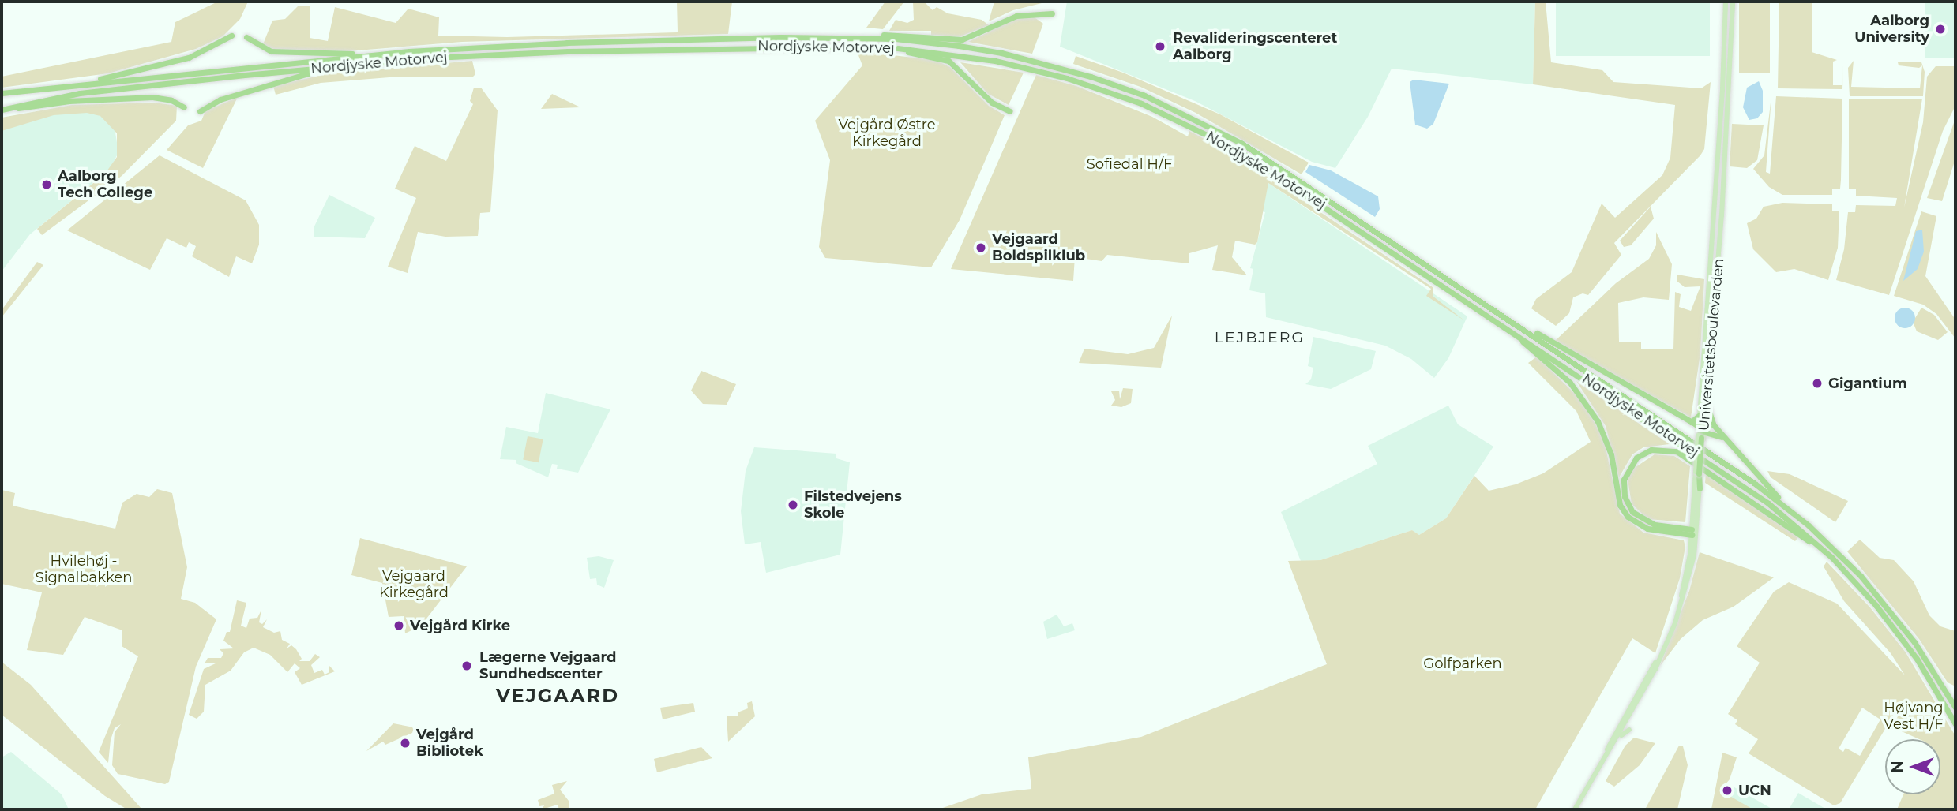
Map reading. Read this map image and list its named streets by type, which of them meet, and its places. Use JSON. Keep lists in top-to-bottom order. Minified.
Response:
{"streets":{"highway":["Nordjyske Motorvej"],"main road":["Universitetsboulevarden"]},"districts":["LEJBJERG","VEJGAARD"],"parks":["Vejgård Østre Kirkegård","Sofiedal H/F","Hvilehøj - Signalbakken","Vejgaard Kirkegård","Golfparken","Højvang Vest H/F"],"places":["Aalborg University","Revalideringscenteret Aalborg","Aalborg Tech College","Vejgaard Boldspilklub","Gigantium","Filstedvejens Skole","Vejgård Kirke","Lægerne Vejgaard Sundhedscenter","Vejgård Bibliotek","UCN"],"north":"left"}
